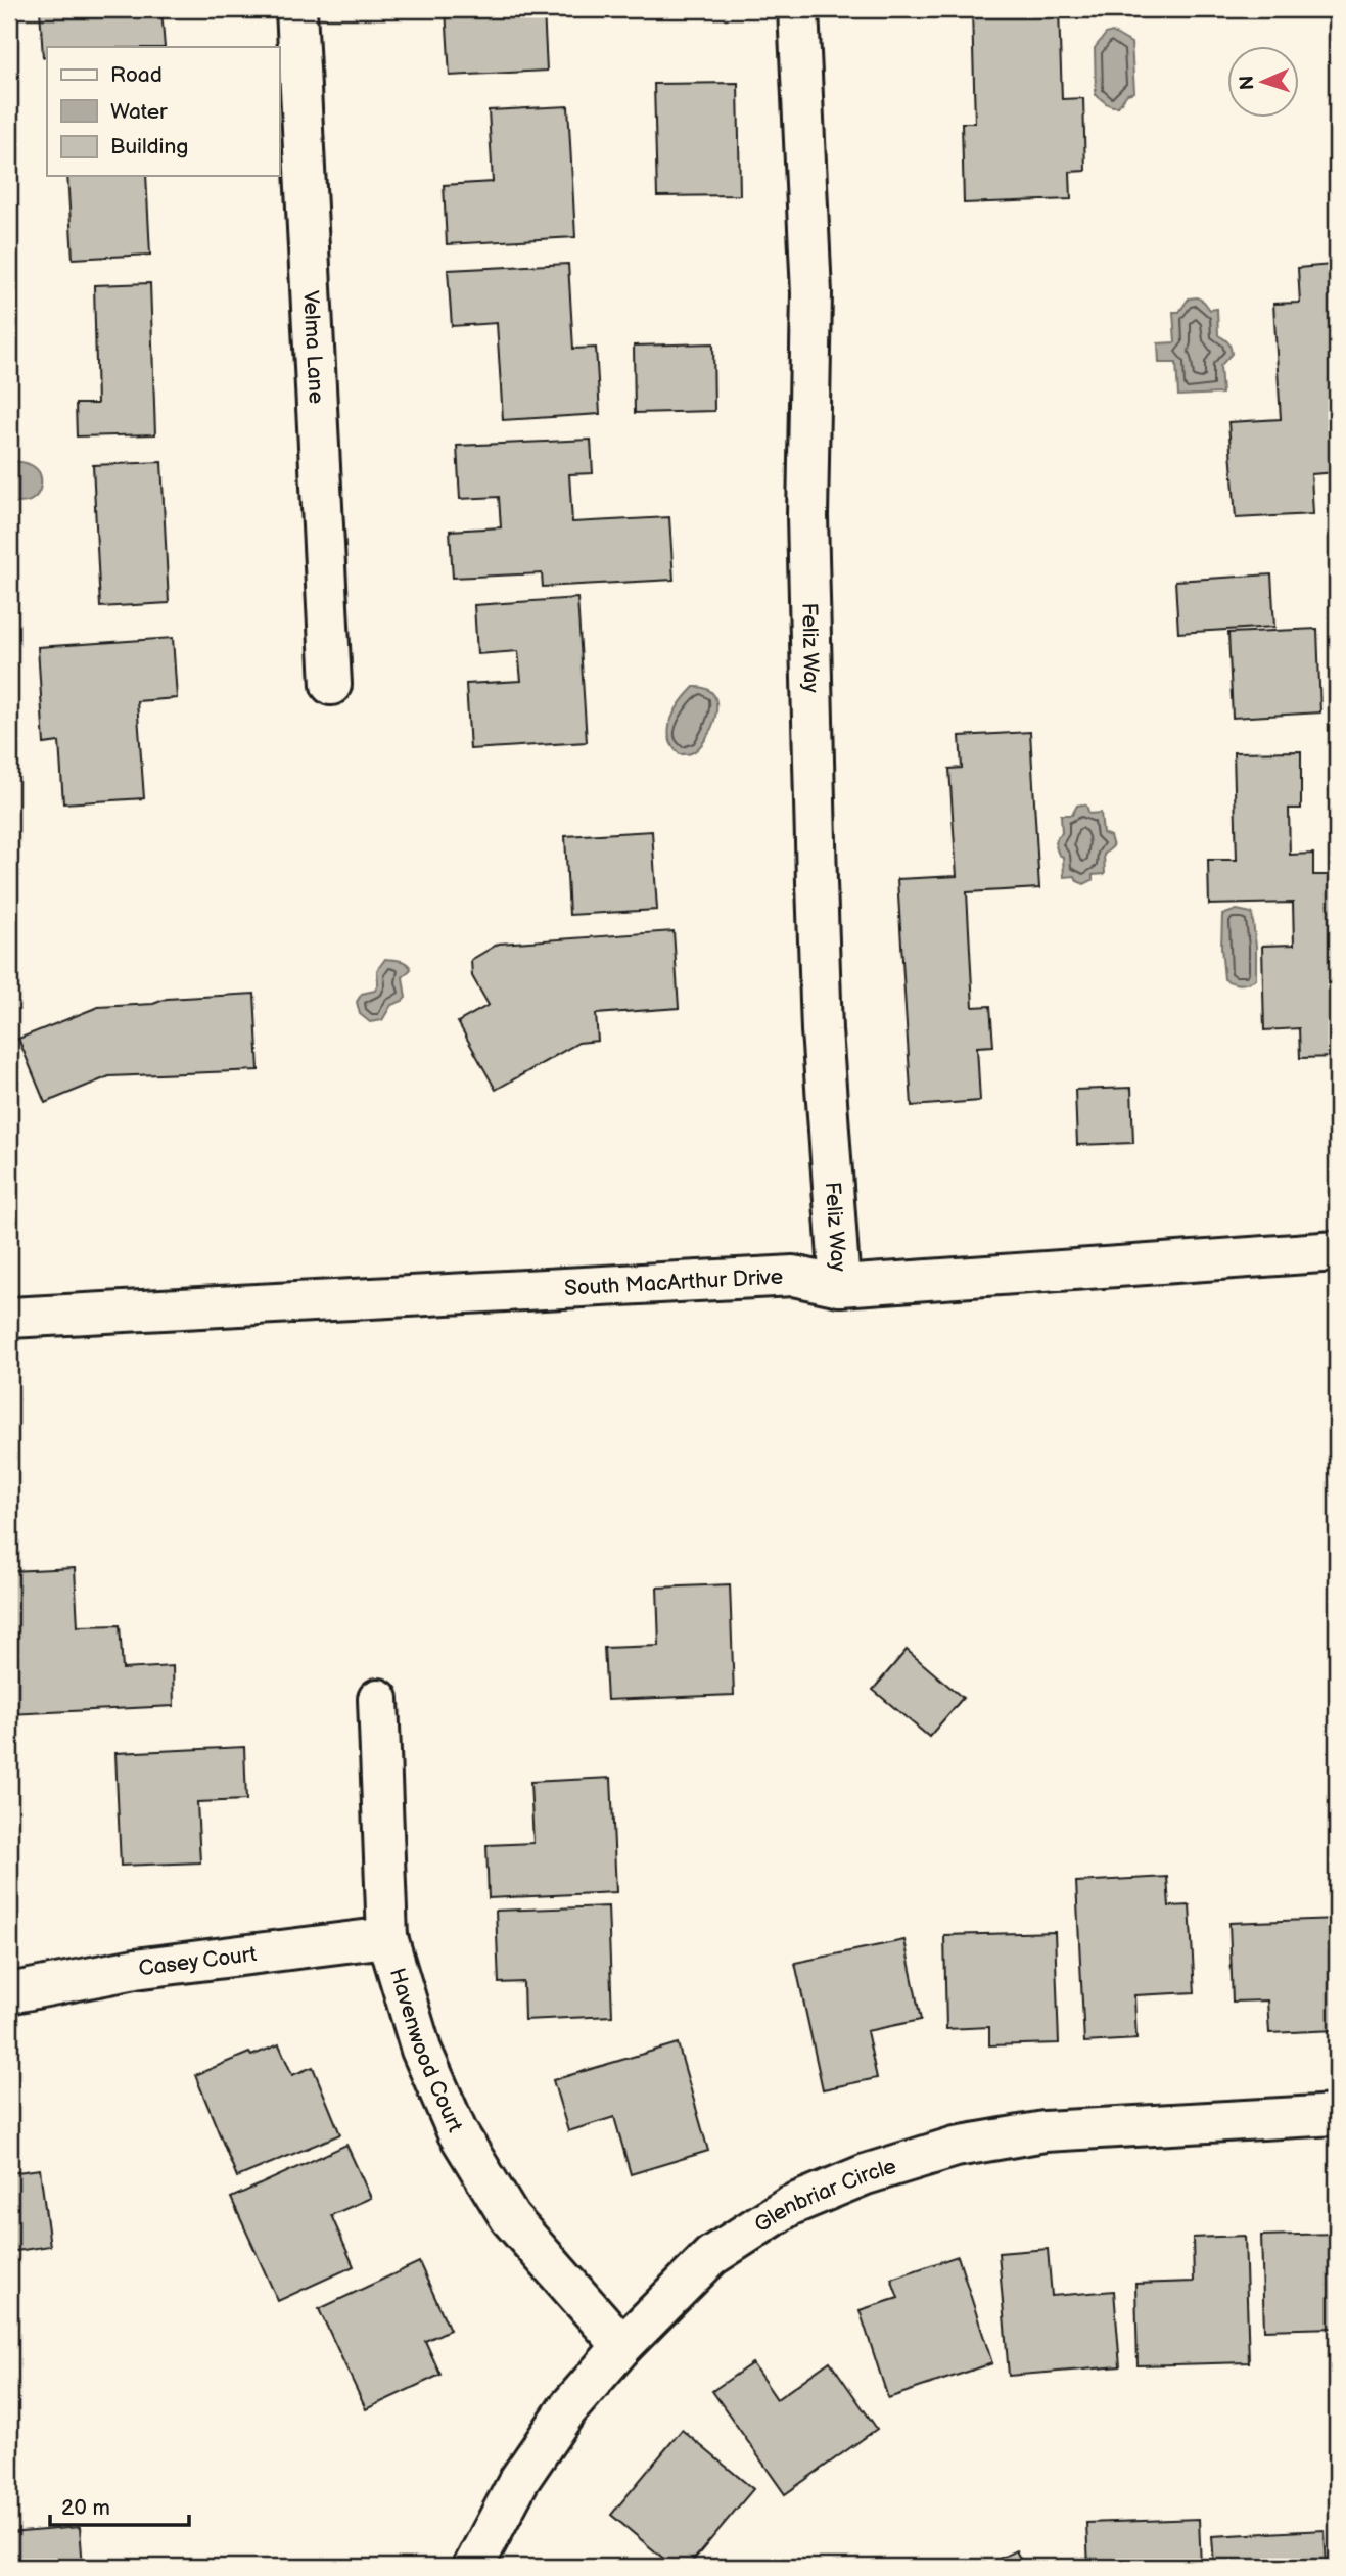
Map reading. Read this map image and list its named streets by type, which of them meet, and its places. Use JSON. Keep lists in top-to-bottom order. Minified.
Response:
{"streets":{"street":["Velma Lane","Feliz Way","South MacArthur Drive","Casey Court","Havenwood Court","Glenbriar Circle"]},"crossings":[["Feliz Way","South MacArthur Drive"],["Casey Court","Havenwood Court"],["Havenwood Court","Glenbriar Circle"]],"legend":["Road","Water","Building"],"scale_bar":"20 m","north":"left"}
